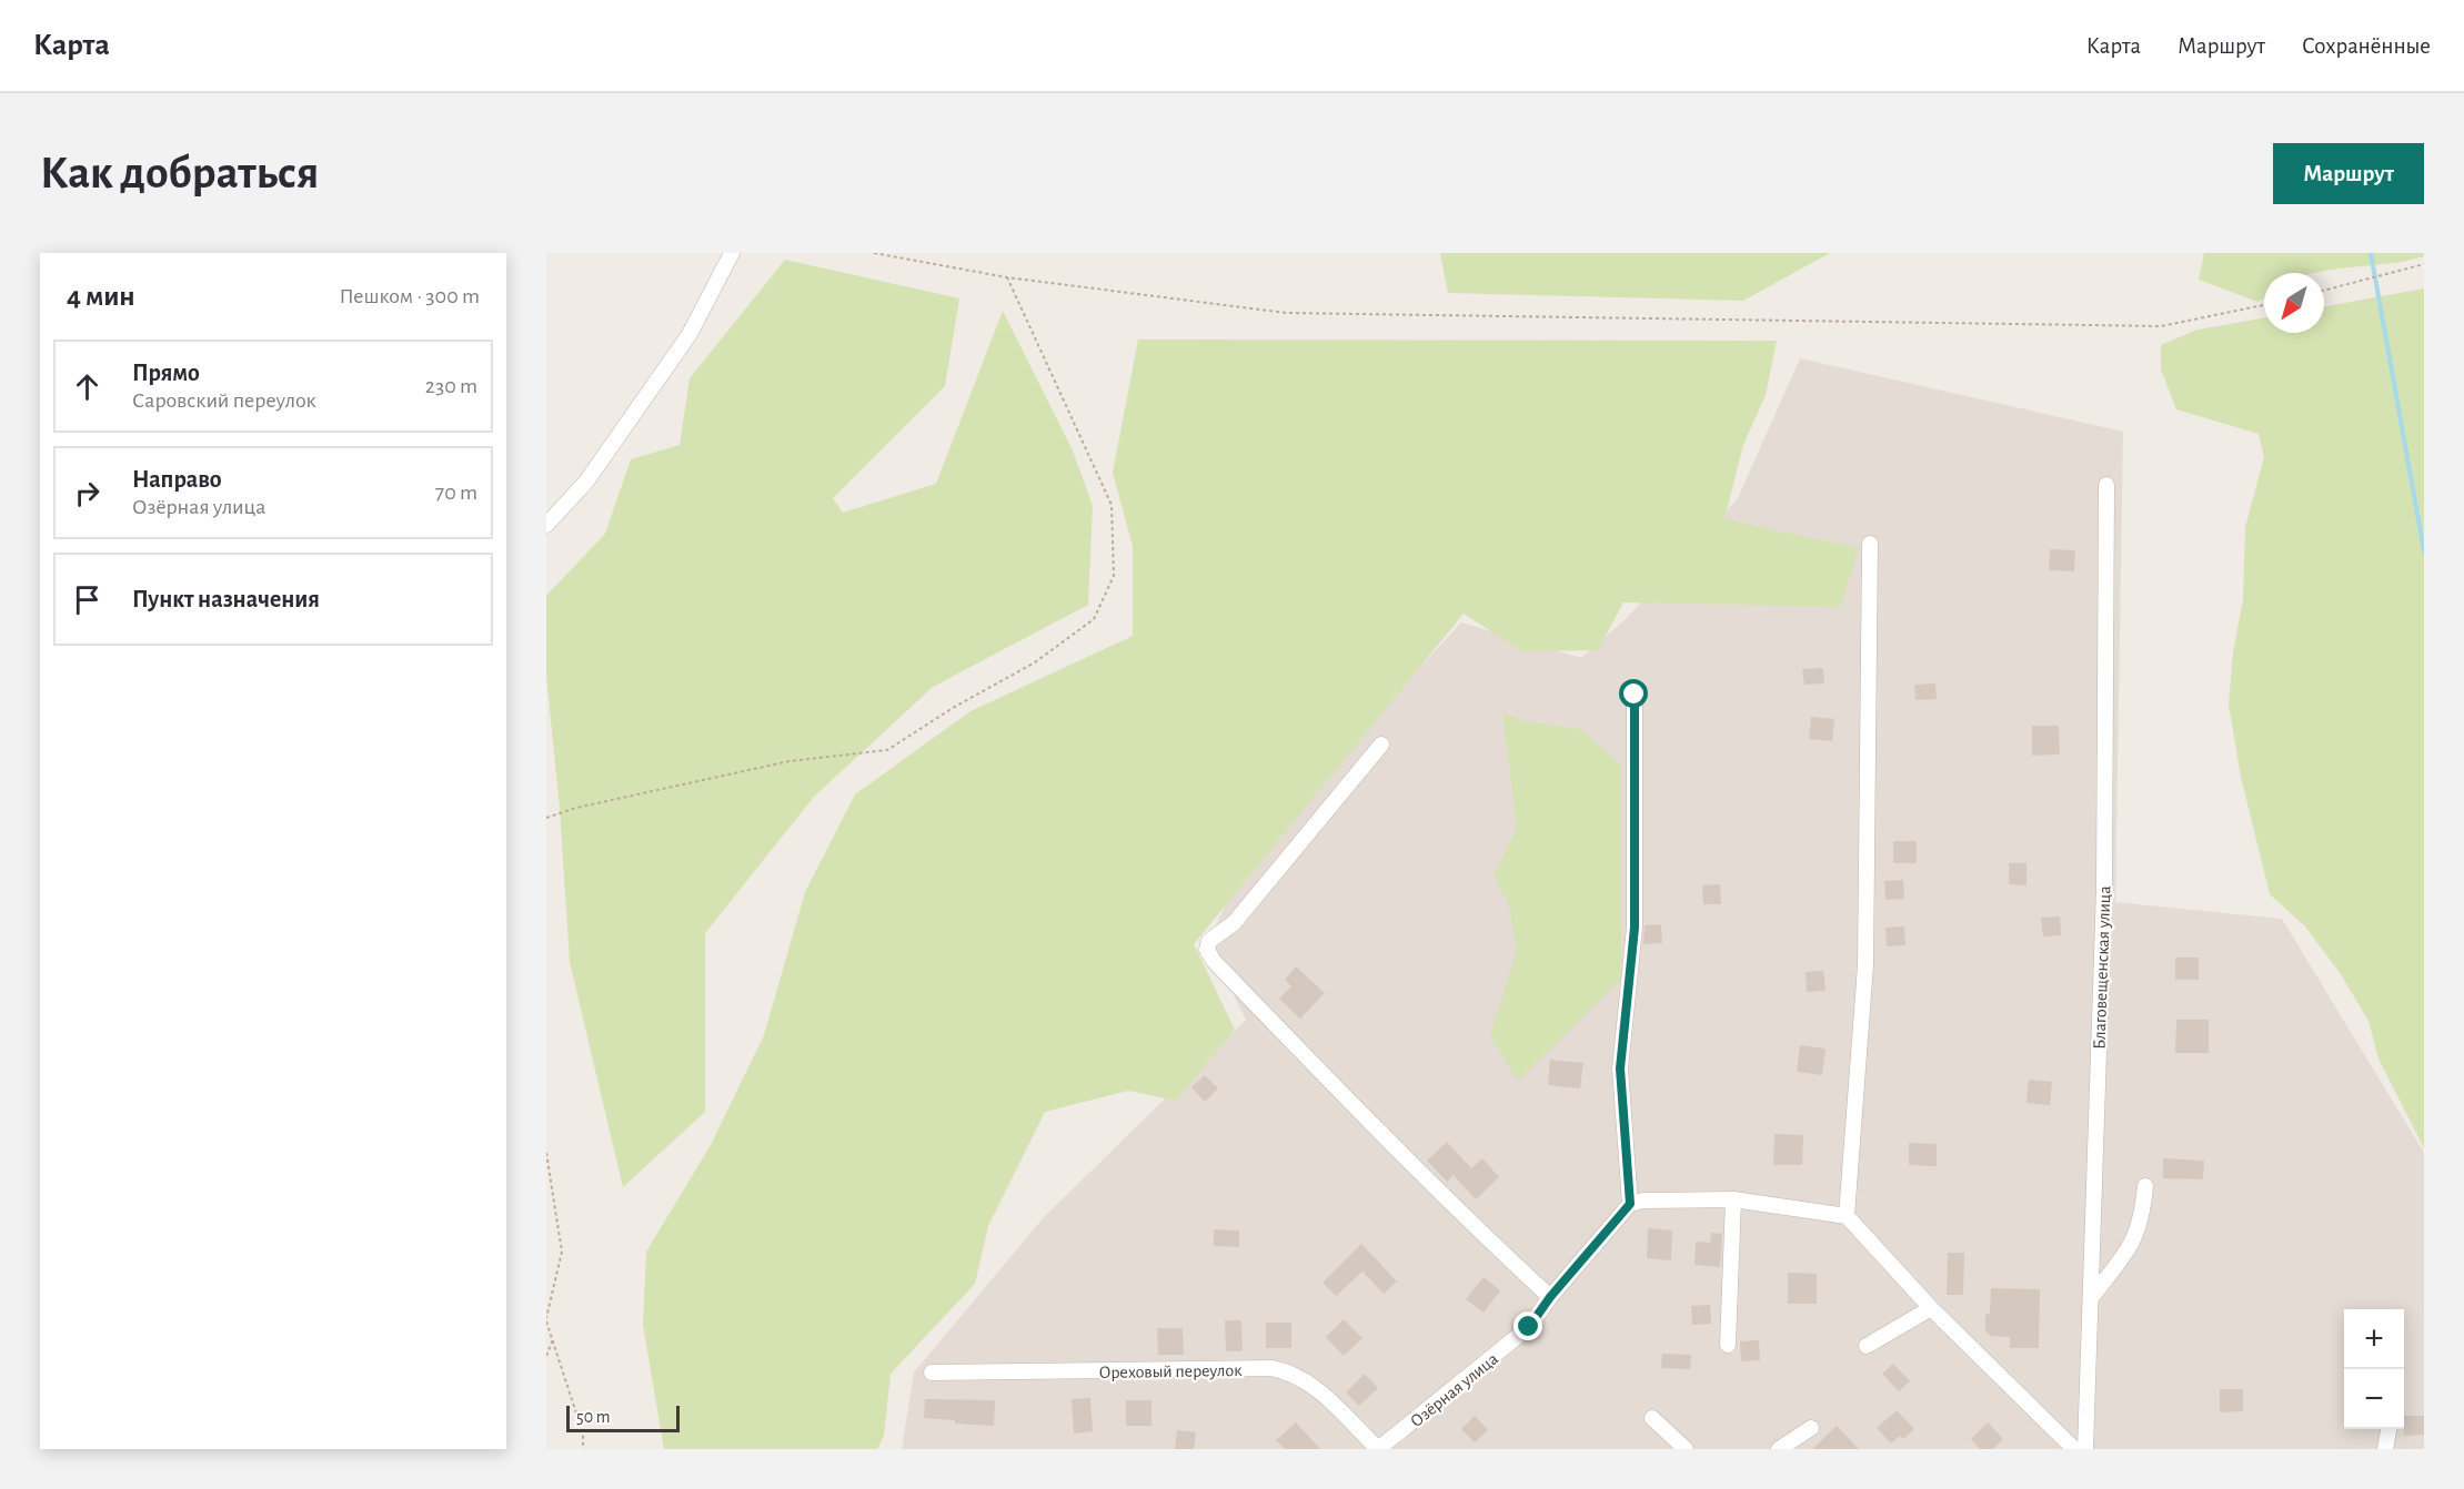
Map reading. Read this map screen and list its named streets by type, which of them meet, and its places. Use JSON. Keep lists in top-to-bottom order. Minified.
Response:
{"streets":{"street":["Благовещенская улица","Ореховый переулок","Озёрная улица"]},"crossings":[["Ореховый переулок","Озёрная улица"]],"scale_bar":"50 m","north":"bottom left","page":{"header":"Карта","nav":["Карта","Маршрут","Сохранённые"],"buttons":"Маршрут","title":"Как добраться","heading":["4 мин","Пешком · 300 m"],"list":[["Прямо","Саровский переулок","230 m"],["Направо","Озёрная улица","70 m"],"Пункт назначения"],"map_buttons":["+","−"],"scale":"50 m"}}
